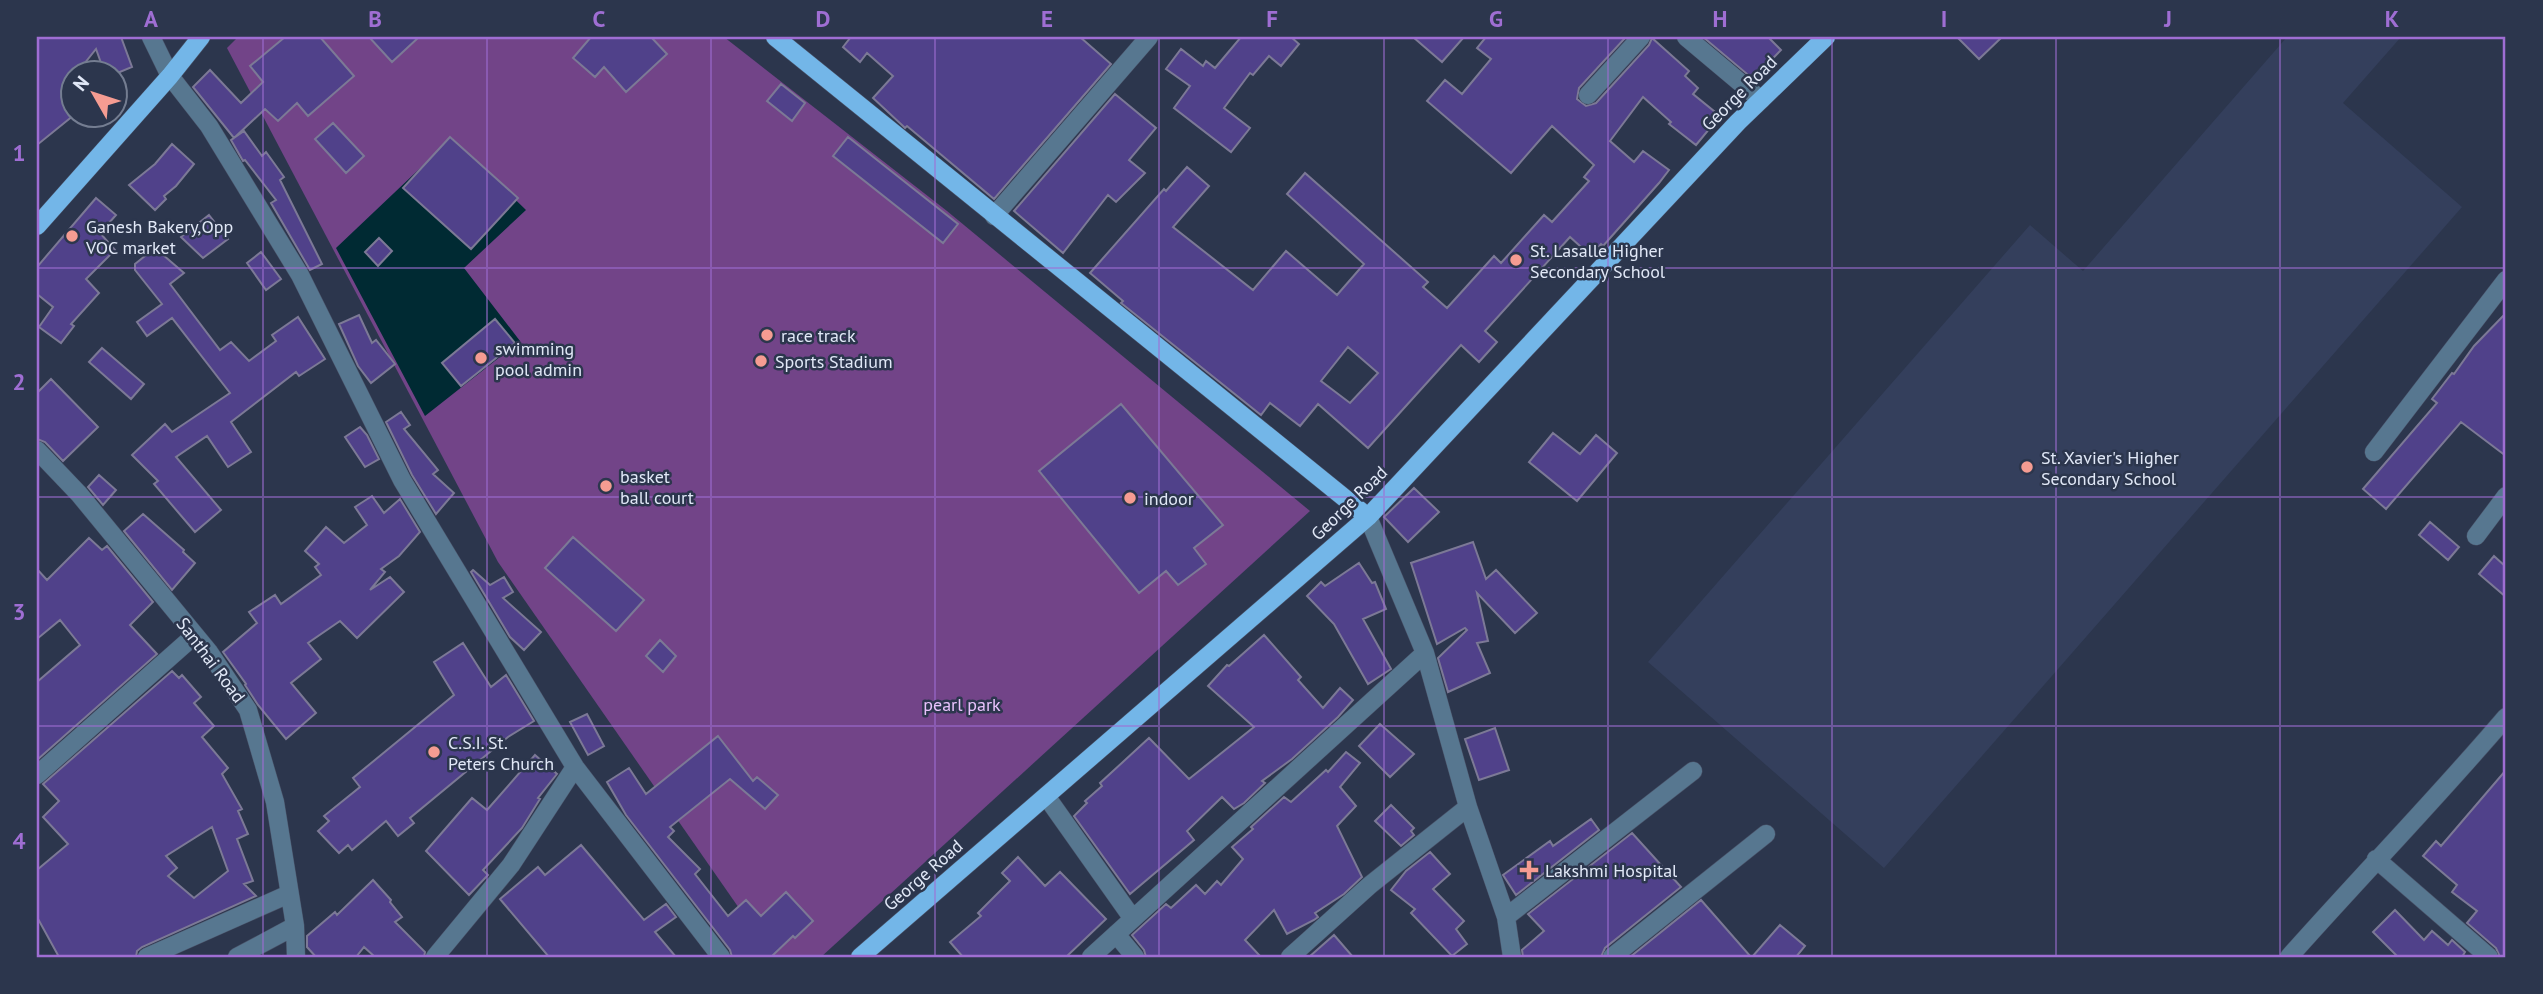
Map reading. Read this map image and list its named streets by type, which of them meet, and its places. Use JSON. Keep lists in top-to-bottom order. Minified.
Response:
{"streets":{"main road":["George Road"],"street":["Santhai Road"]},"parks":["pearl park"],"places":{"other":["Ganesh Bakery,Opp VOC market","St. Lasalle Higher Secondary School","race track","swimming pool admin","Sports Stadium","St. Xavier's Higher Secondary School","basket ball court","indoor","C.S.I. St. Peters Church"],"health":["Lakshmi Hospital"]},"north":"top left","grid":{"columns":["A","B","C","D","E","F","G","H","I","J","K"],"rows":["1","2","3","4"]}}
